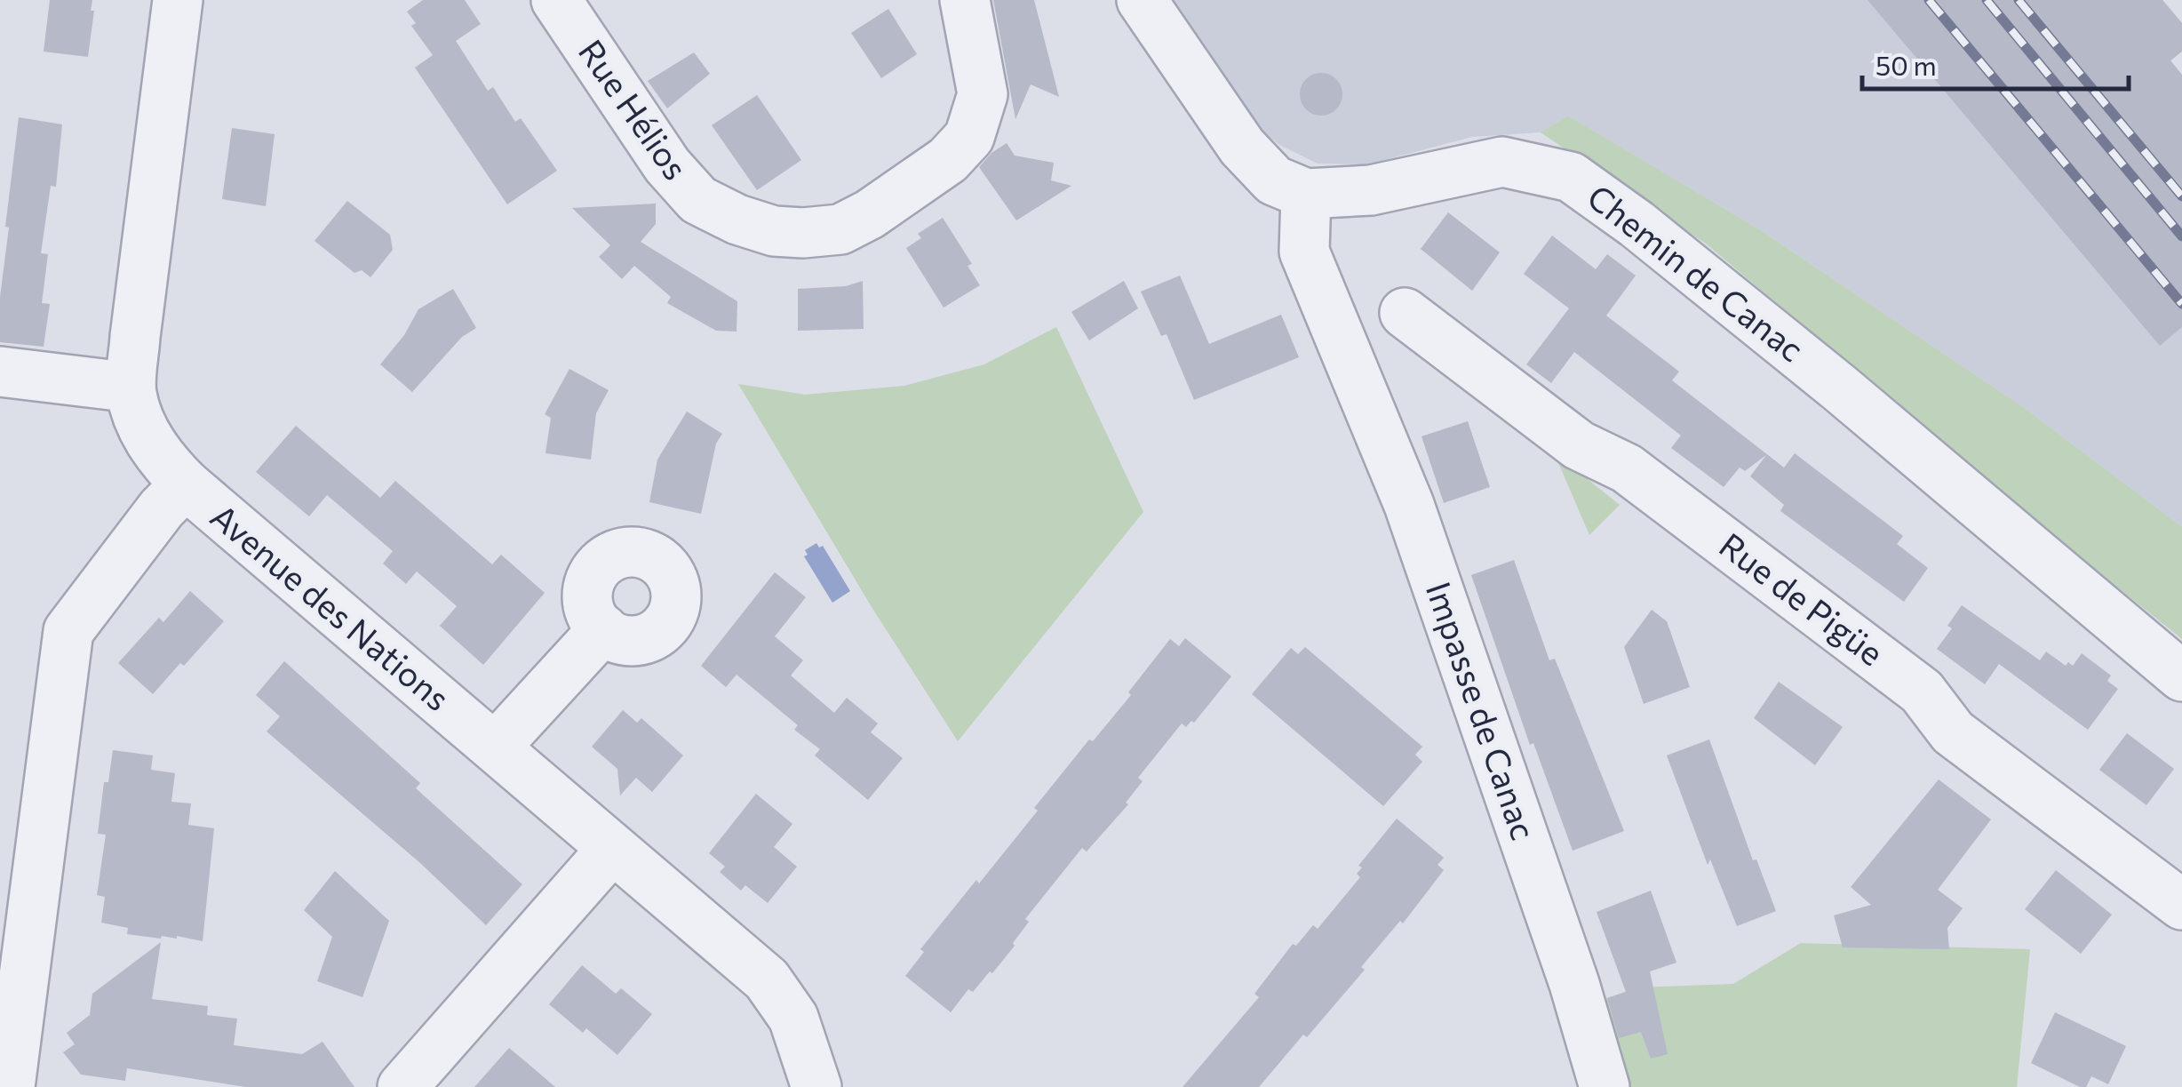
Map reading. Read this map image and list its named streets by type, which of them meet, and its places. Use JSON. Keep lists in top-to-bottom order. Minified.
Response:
{"streets":{"street":["Rue Hélios","Chemin de Canac","Rue de Pigüe","Avenue des Nations","Impasse de Canac"]},"crossings":[["Rue de Pigüe","Impasse de Canac"]],"scale_bar":"50 m"}
